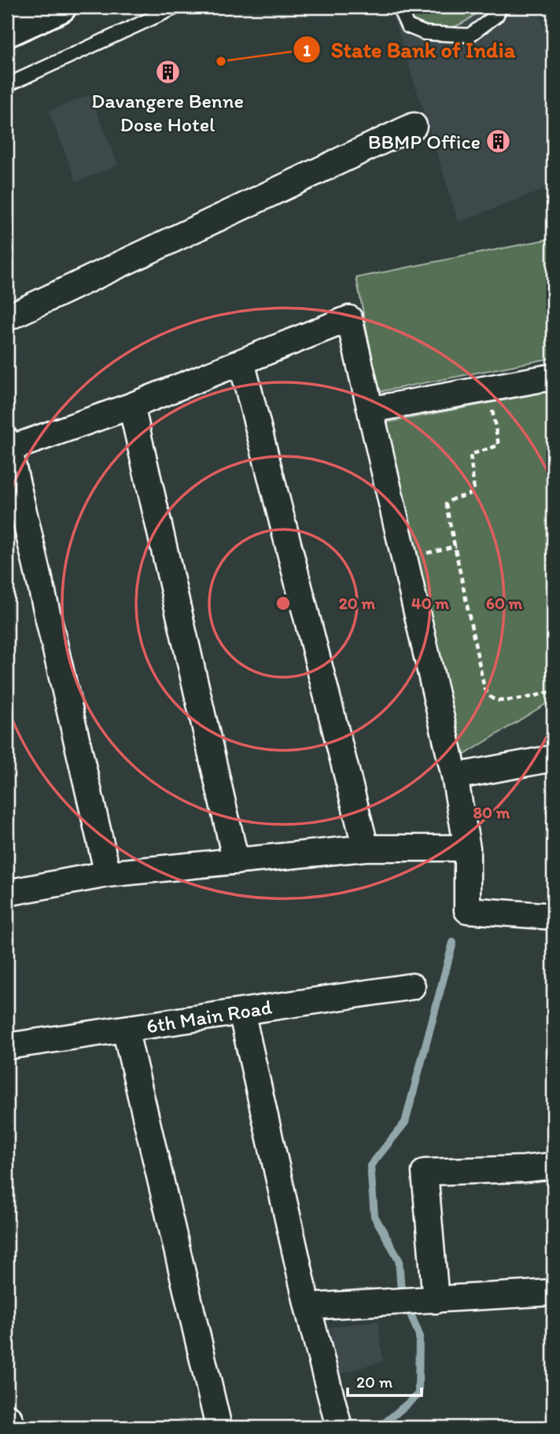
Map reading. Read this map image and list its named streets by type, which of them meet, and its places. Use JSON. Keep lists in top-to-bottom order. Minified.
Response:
{"streets":{"street":["6th Main Road"]},"places":{"other":["State Bank of India"],"building":["Davangere Benne Dose Hotel","BBMP Office"]},"scale_bar":"20 m","rings":["20 m","40 m","60 m","80 m"]}
